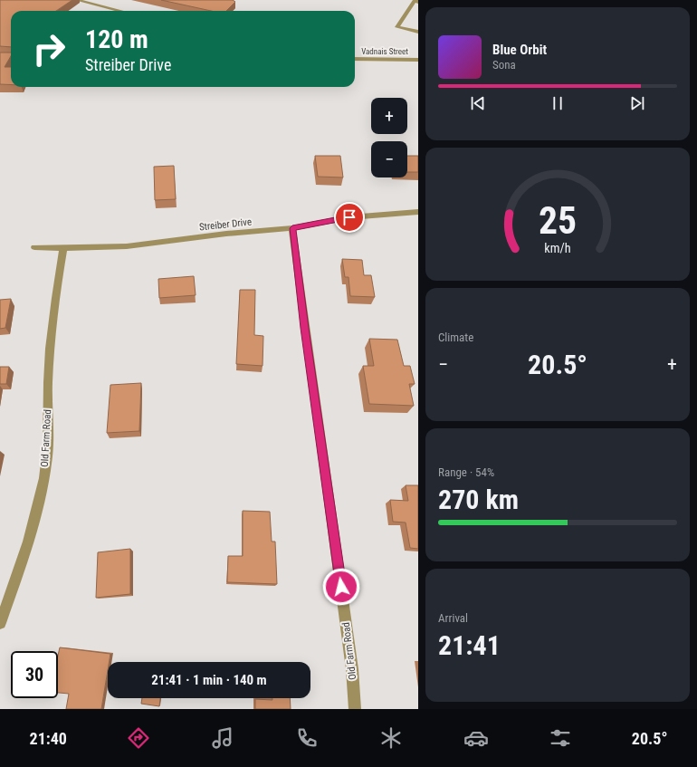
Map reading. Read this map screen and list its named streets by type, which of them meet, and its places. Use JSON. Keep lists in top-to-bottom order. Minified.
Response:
{"streets":{"street":["Vadnais Street","Streiber Drive","Old Farm Road"]},"crossings":[["Streiber Drive","Old Farm Road"]],"page":{"turn":["120 m","Streiber Drive"],"song":["Blue Orbit","Sona"],"map_buttons":["+","−"],"tile":["Climate",["Range · 54%","270 km"],["Arrival","21:41"]],"heat":["−","20.5°","+"],"limit":"30","trip":"21:41 · 1 min · 140 m","tabs":["21:40","20.5°"],"gauge":["25","km/h"]}}
